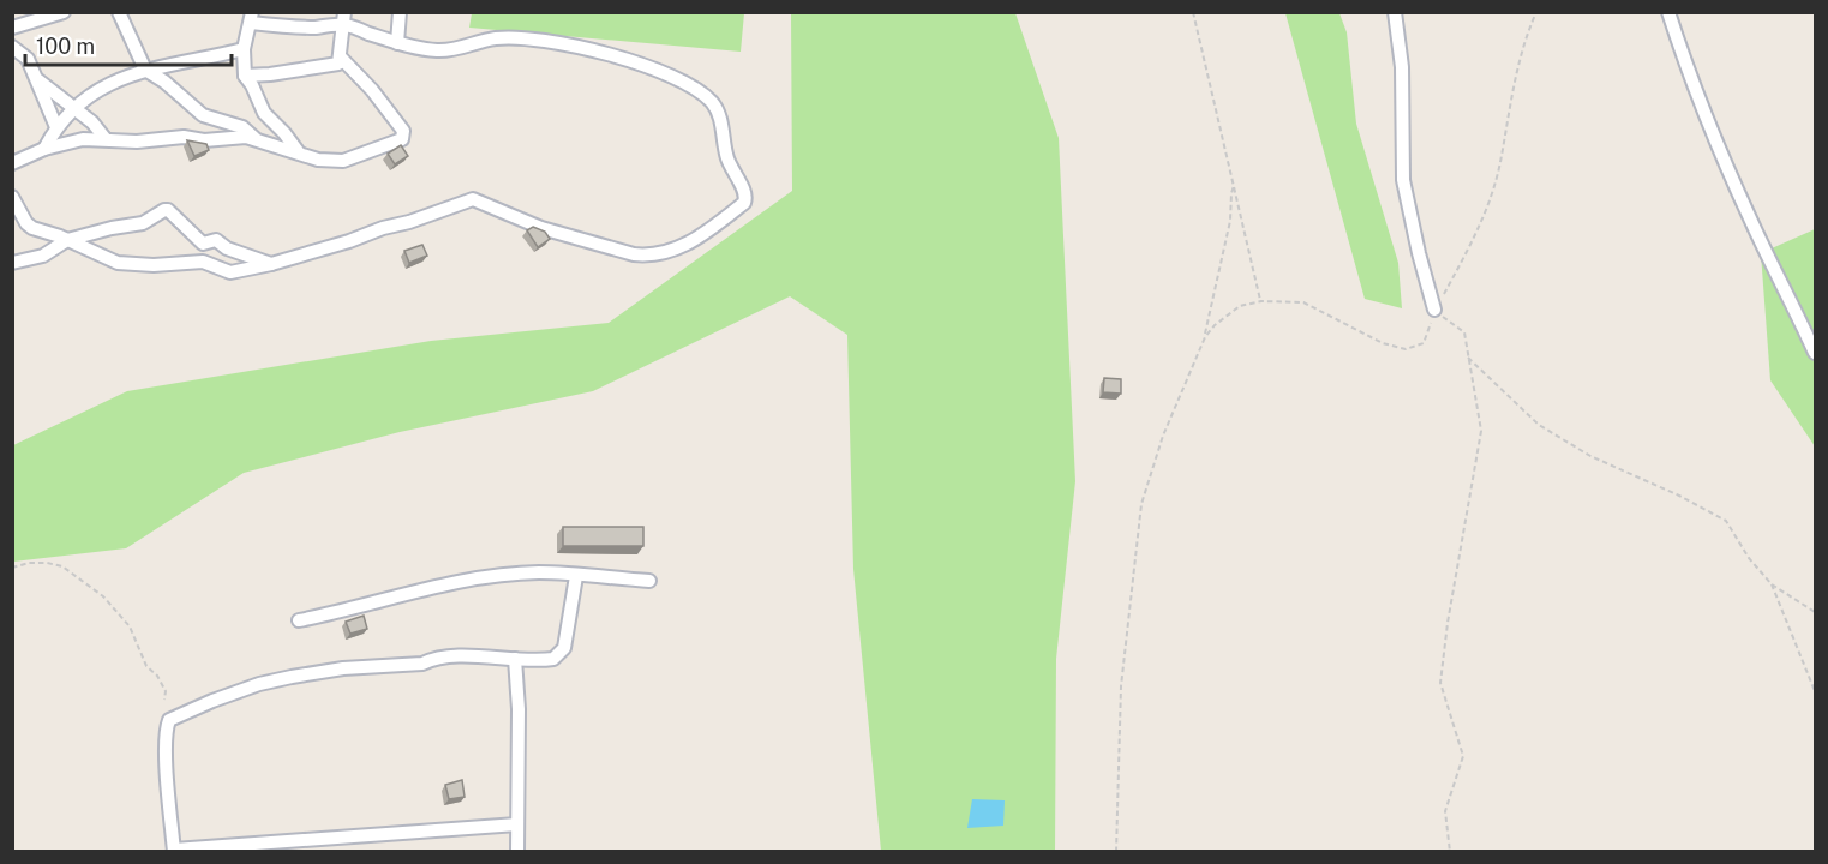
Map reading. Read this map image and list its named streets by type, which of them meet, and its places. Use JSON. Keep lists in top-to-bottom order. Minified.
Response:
{"scale_bar":"100 m"}
